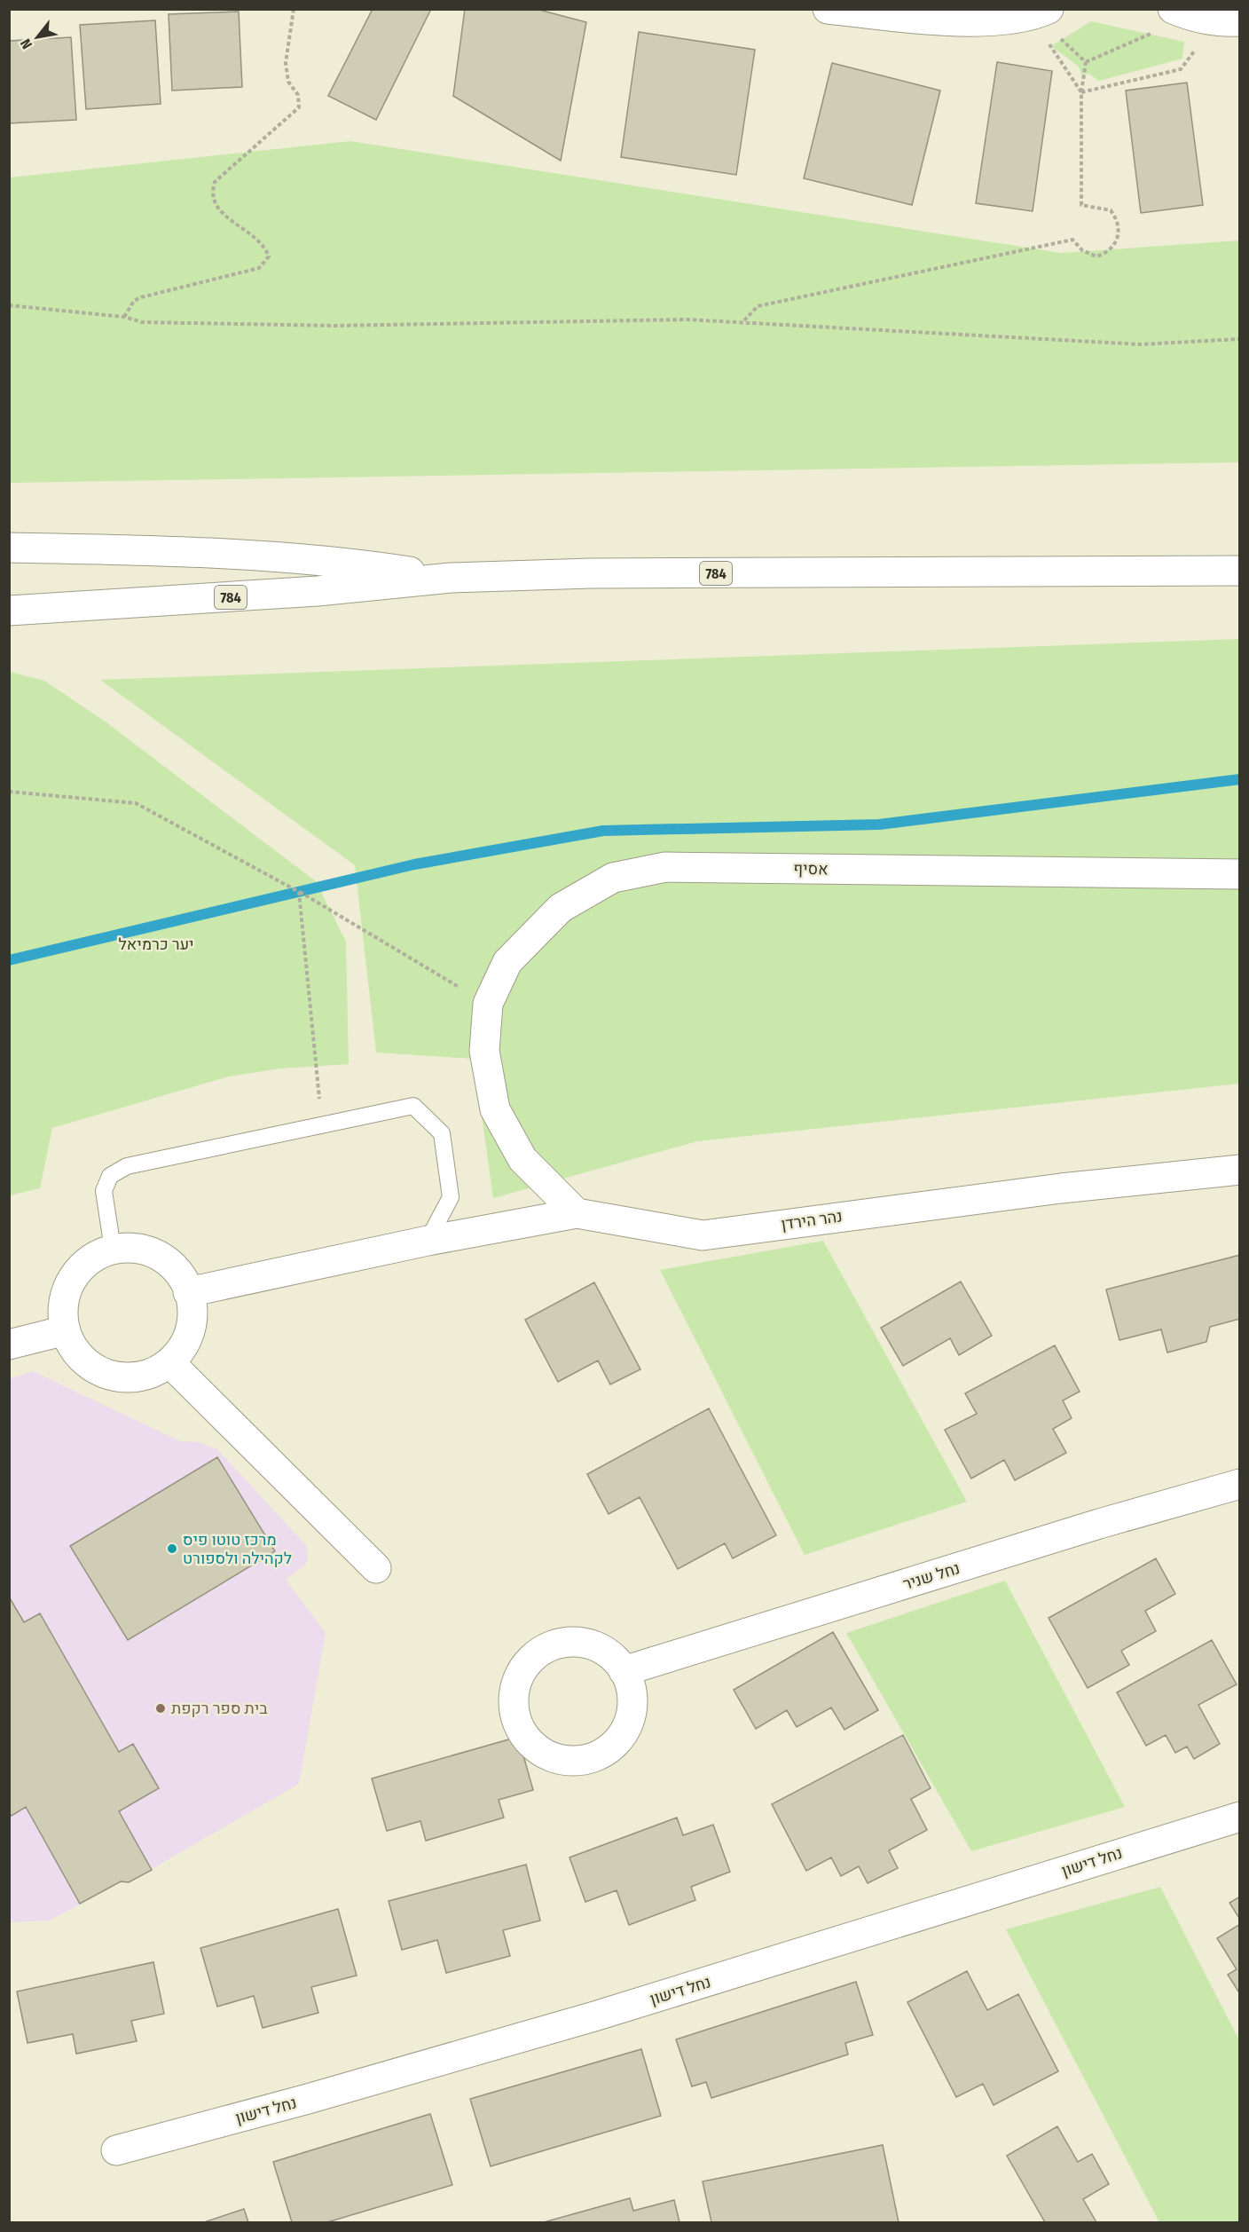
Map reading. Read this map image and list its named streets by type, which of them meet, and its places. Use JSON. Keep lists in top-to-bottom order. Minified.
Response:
{"streets":{"street":["784","אסיף","נהר הירדן","נחל שניר","נחל דישון"]},"crossings":[["אסיף","נהר הירדן"]],"parks":["יער כרמיאל"],"places":["מרכז טוטו פיס לקהילה ולספורט","בית ספר רקפת"],"north":"bottom left"}
